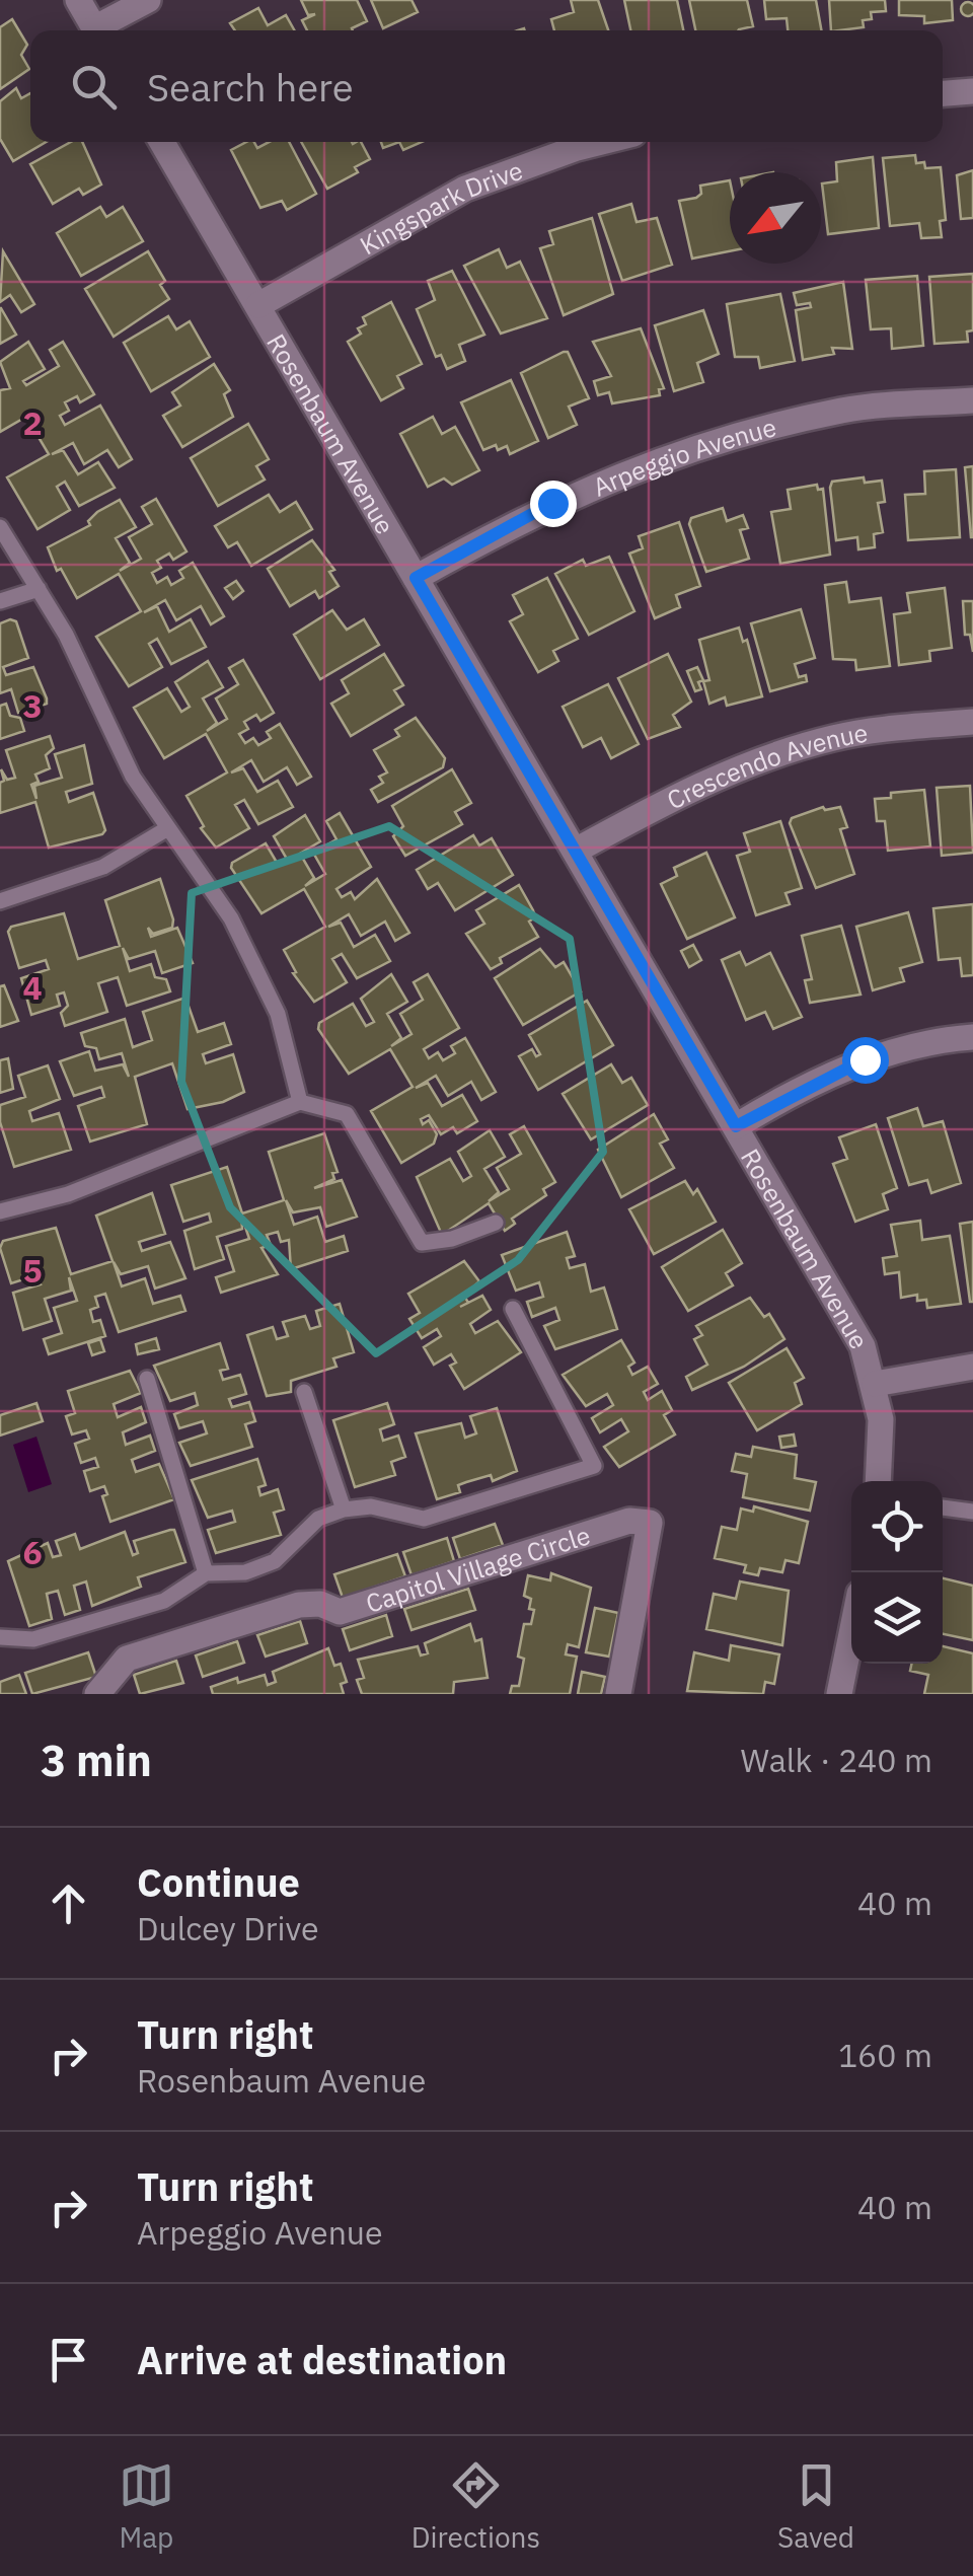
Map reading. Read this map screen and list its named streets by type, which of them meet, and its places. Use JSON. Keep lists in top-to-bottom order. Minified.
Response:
{"streets":{"street":["Kingspark Drive","Rosenbaum Avenue","Arpeggio Avenue","Crescendo Avenue","Capitol Village Circle"]},"crossings":[["Kingspark Drive","Rosenbaum Avenue"],["Rosenbaum Avenue","Arpeggio Avenue"],["Rosenbaum Avenue","Crescendo Avenue"]],"north":"bottom left","page":{"search":"Search here","heading":["3 min","Walk · 240 m"],"list":[["Continue","Dulcey Drive","40 m"],["Turn right","Rosenbaum Avenue","160 m"],["Turn right","Arpeggio Avenue","40 m"],"Arrive at destination"],"nav":["Map","Directions","Saved"]},"grid":{"rows":["2","3","4","5","6"]}}
